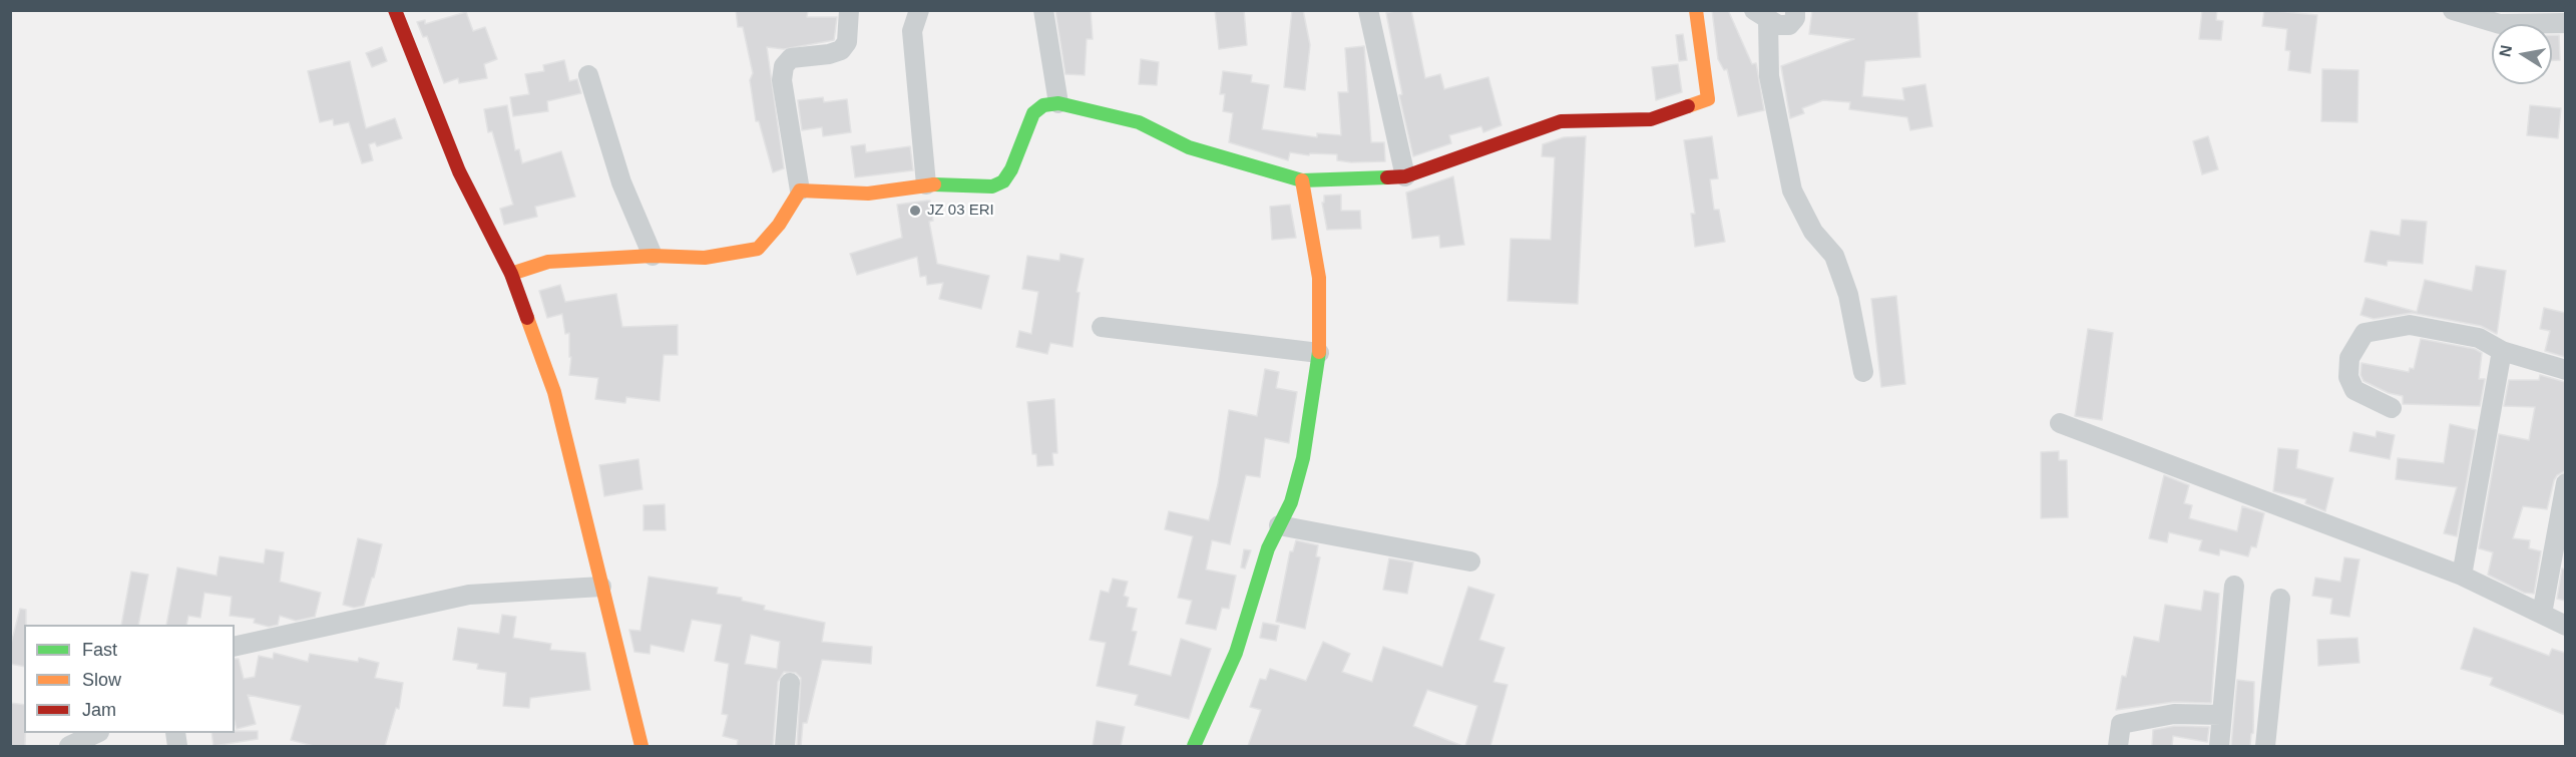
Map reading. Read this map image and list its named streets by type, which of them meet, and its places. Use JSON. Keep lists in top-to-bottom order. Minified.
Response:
{"places":["JZ 03 ERI"],"legend":["Fast","Slow","Jam"],"north":"left"}
